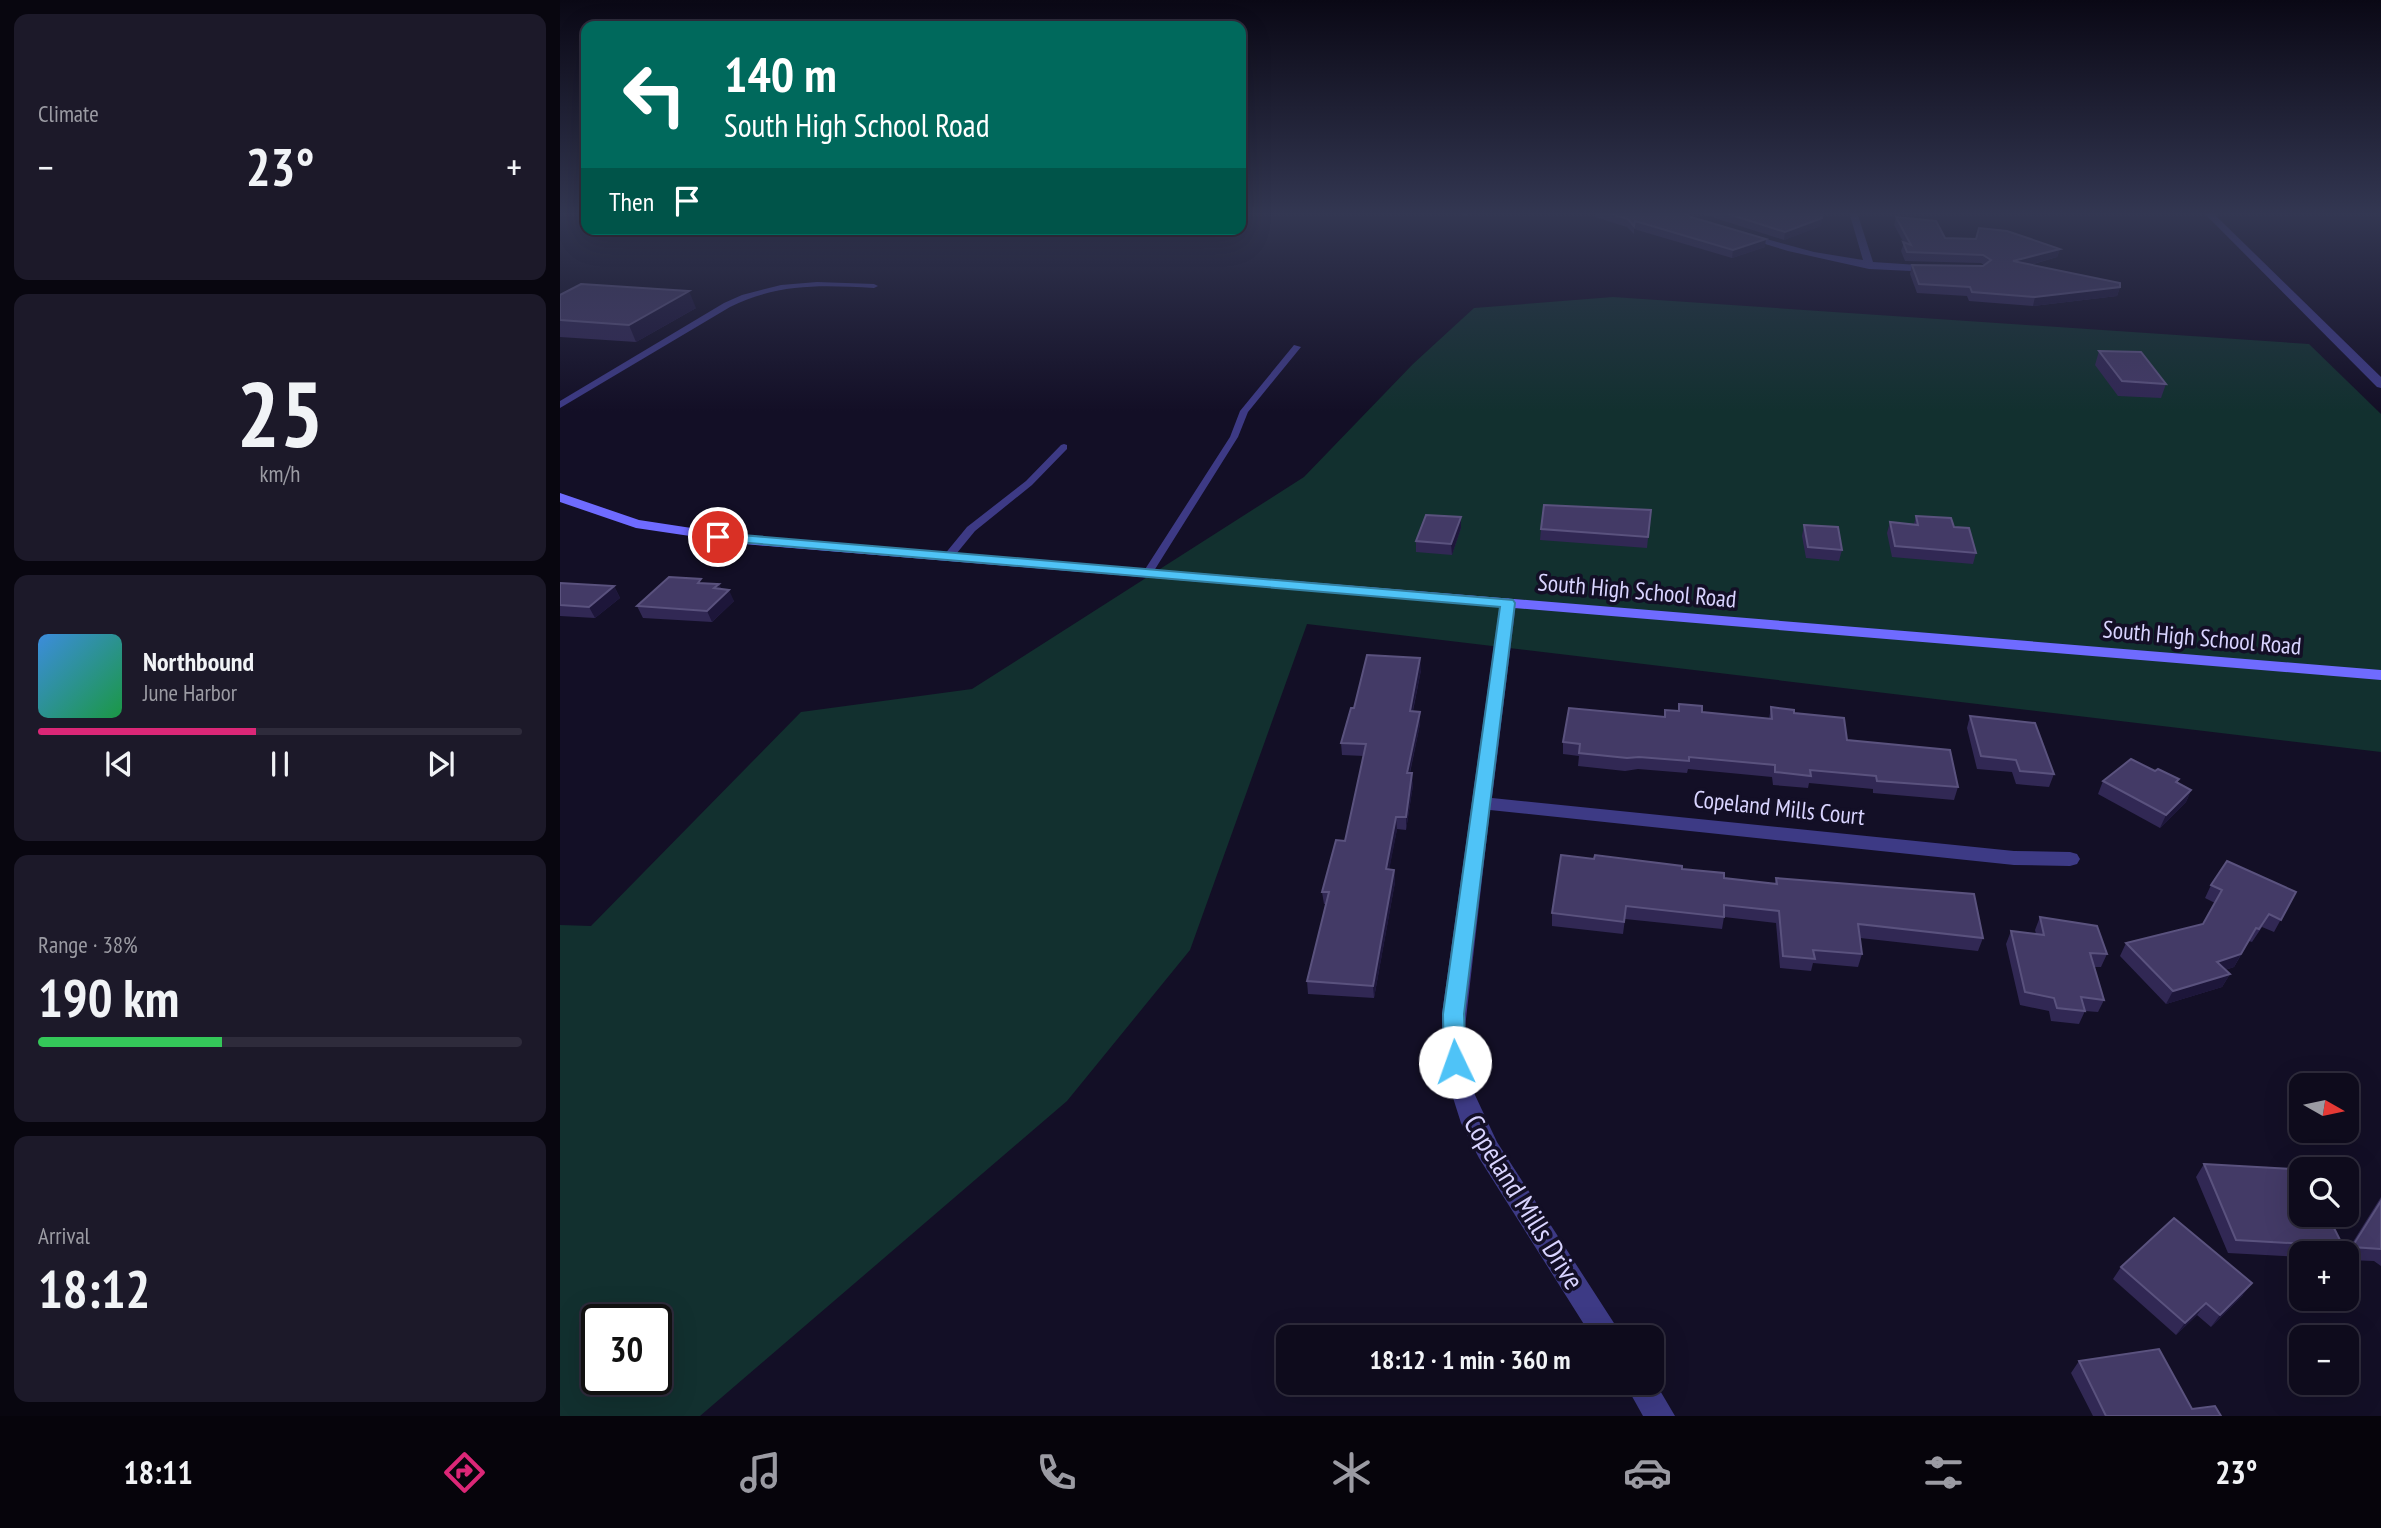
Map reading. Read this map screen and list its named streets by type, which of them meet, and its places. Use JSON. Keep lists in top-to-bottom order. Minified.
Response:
{"streets":{"main road":["South High School Road"],"street":["Copeland Mills Court","Copeland Mills Drive"]},"crossings":[["South High School Road","Copeland Mills Drive"],["Copeland Mills Court","Copeland Mills Drive"]],"north":"right","page":{"tile":["Climate",["25","km/h"],["Range · 38%","190 km"],["Arrival","18:12"]],"turn":["140 m","South High School Road"],"heat":["−","23°","+"],"then":"Then","song":["Northbound","June Harbor"],"map_buttons":["+","−"],"limit":"30","trip":"18:12 · 1 min · 360 m","tabs":["18:11","23°"]}}
